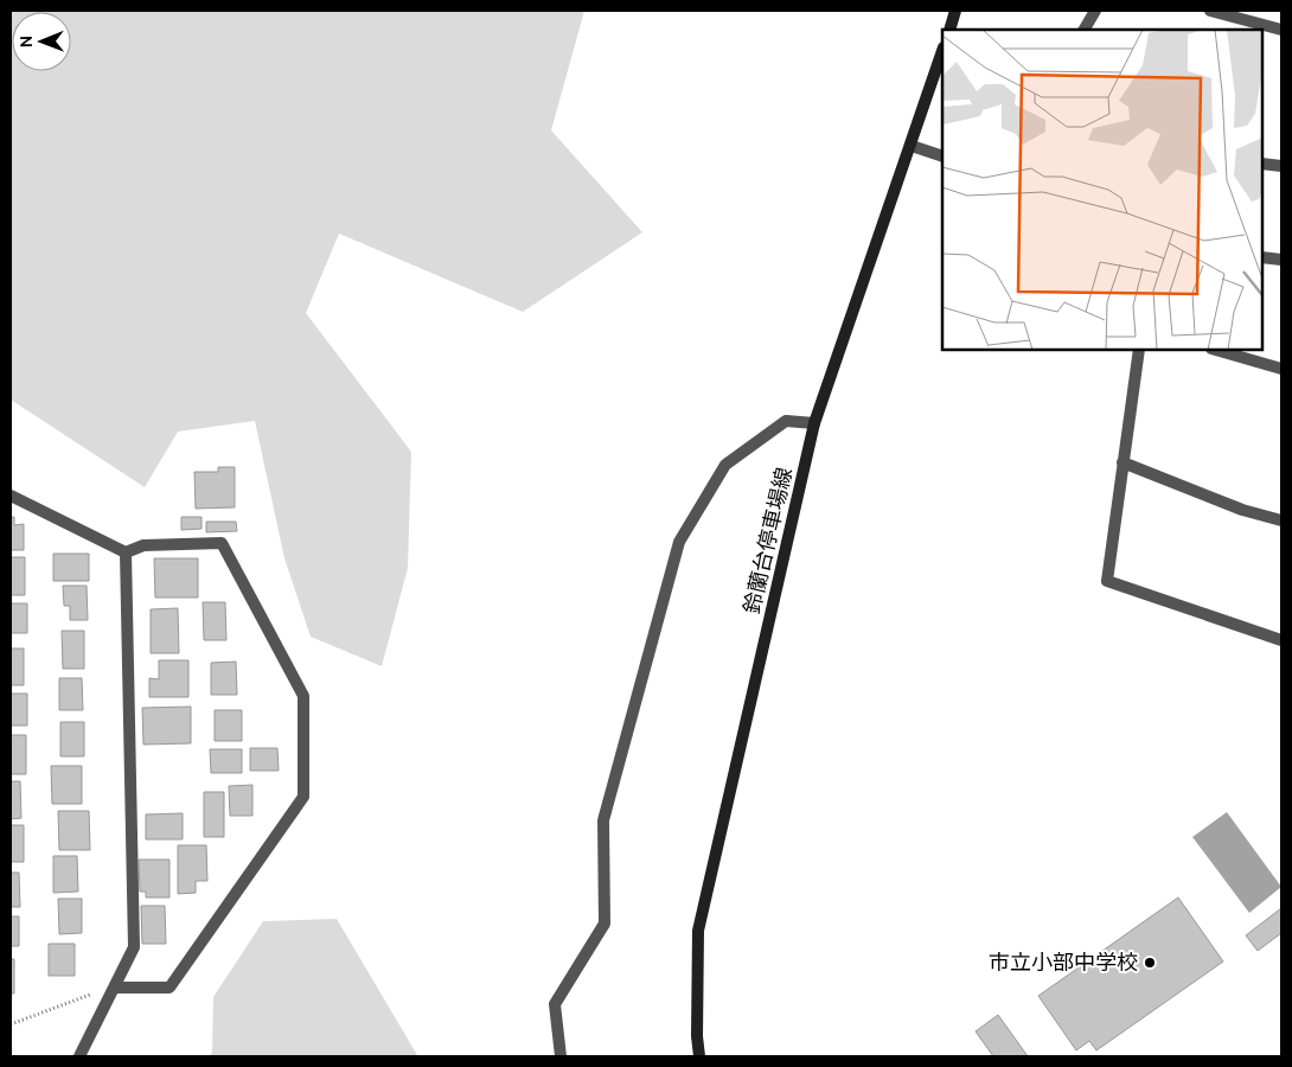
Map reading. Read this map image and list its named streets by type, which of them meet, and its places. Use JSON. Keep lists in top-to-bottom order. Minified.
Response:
{"streets":{"main road":["鈴蘭台停車場線"]},"places":["市立小部中学校"],"north":"left"}
